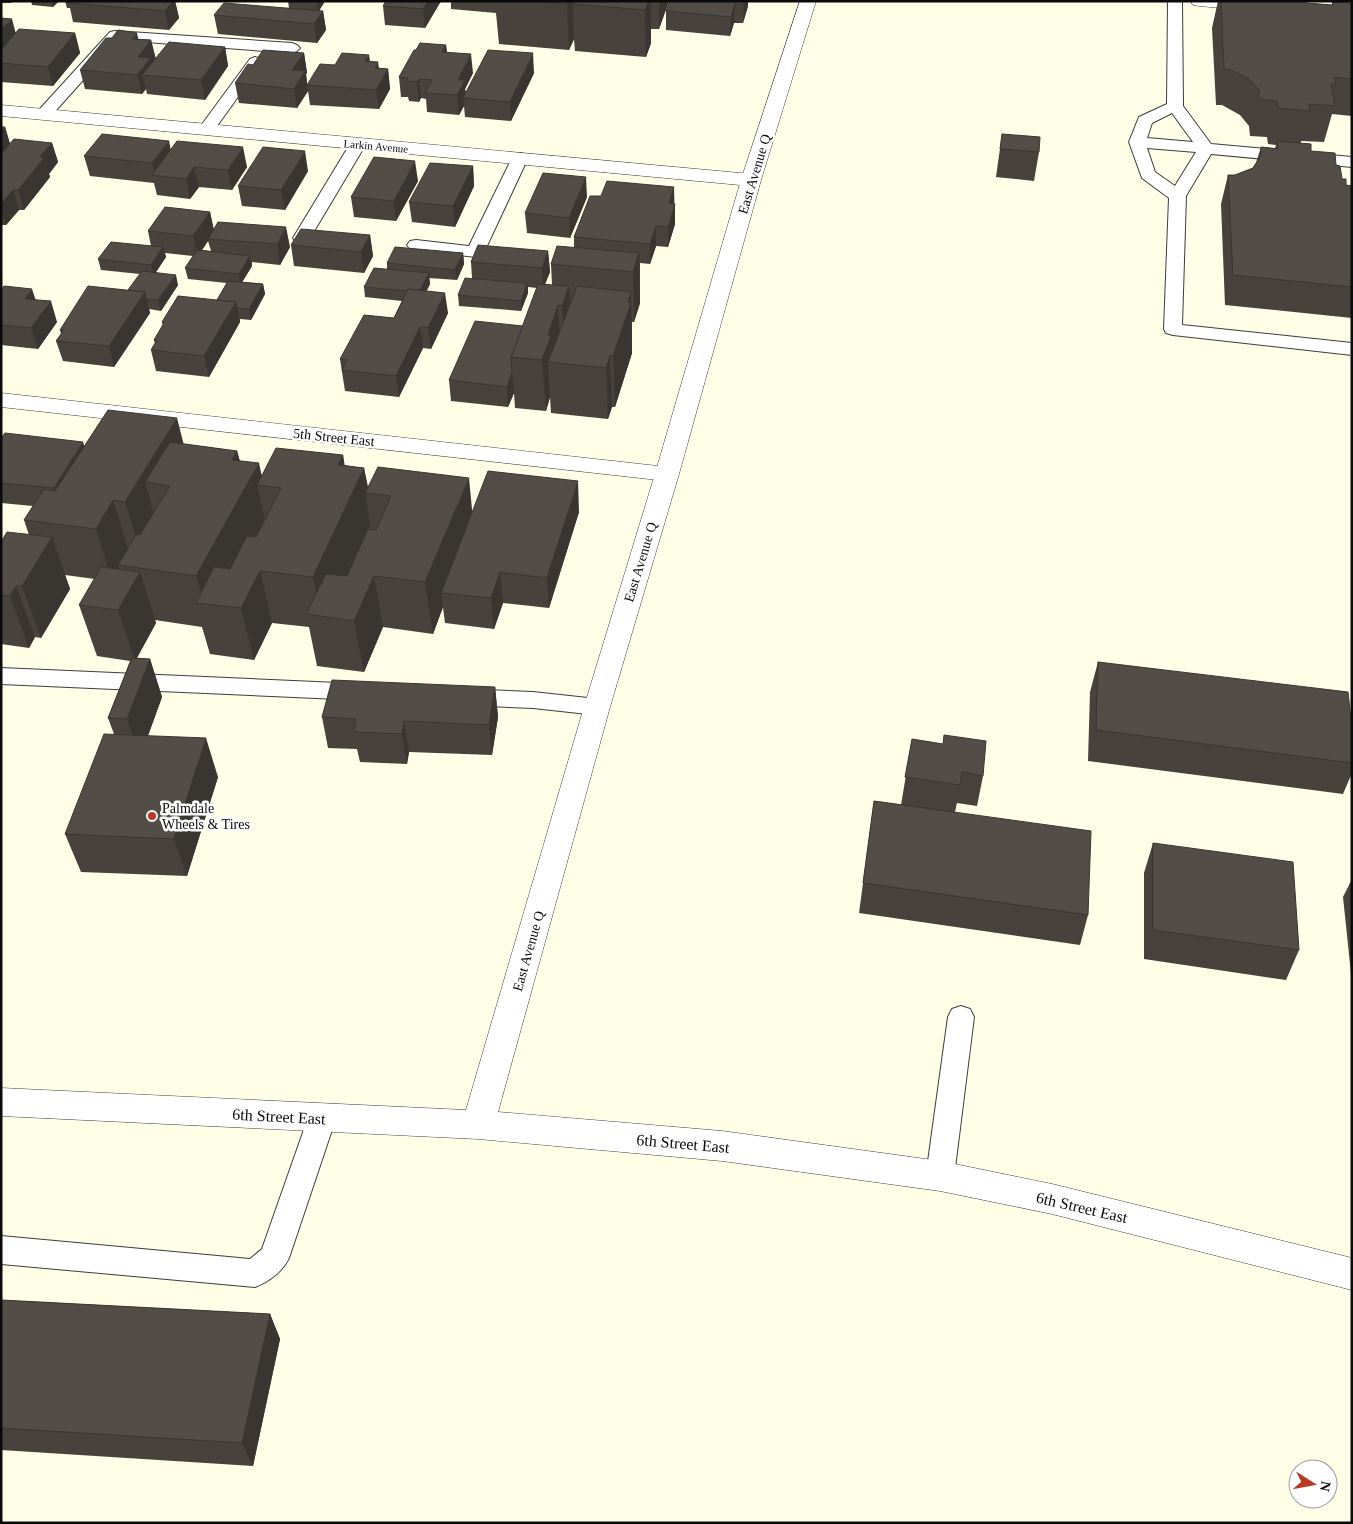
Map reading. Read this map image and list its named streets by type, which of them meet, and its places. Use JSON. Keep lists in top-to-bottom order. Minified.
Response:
{"streets":{"street":["Larkin Avenue","East Avenue Q","5th Street East","6th Street East"]},"crossings":[["Larkin Avenue","East Avenue Q"],["East Avenue Q","5th Street East"],["East Avenue Q","6th Street East"]],"places":["Palmdale Wheels & Tires"],"north":"right"}
